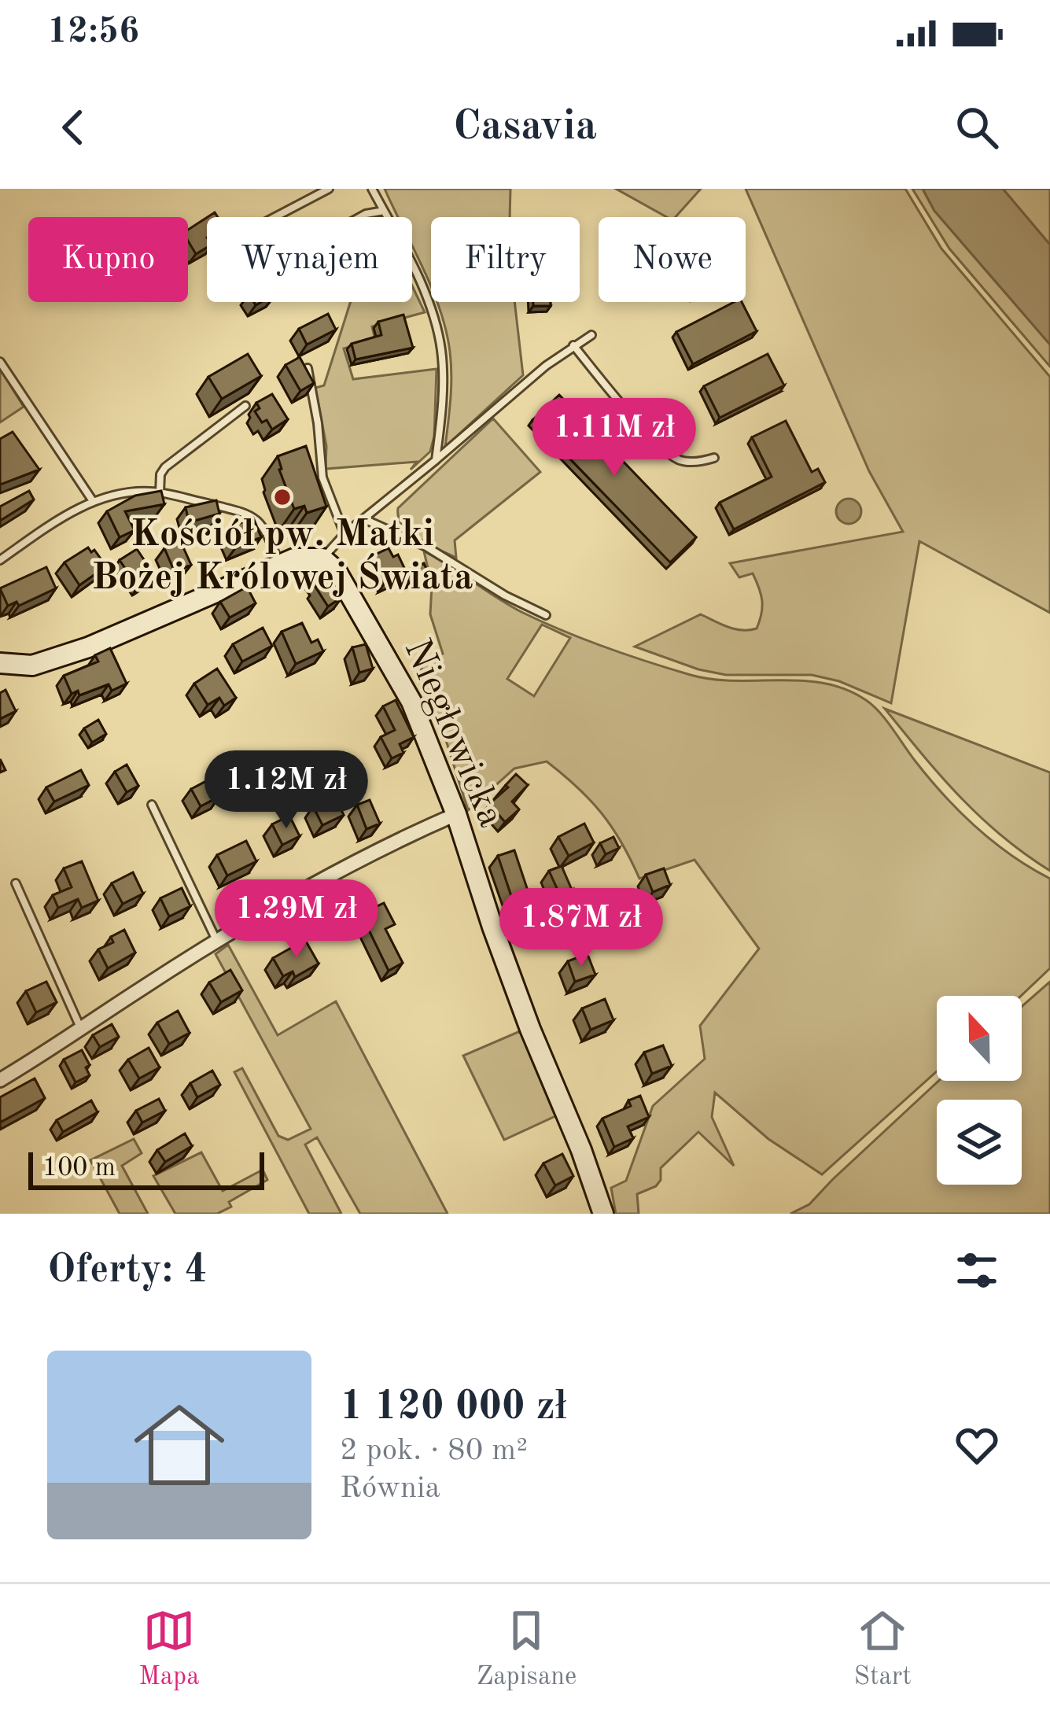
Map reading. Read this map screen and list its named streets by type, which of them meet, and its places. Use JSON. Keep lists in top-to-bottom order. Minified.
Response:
{"streets":{"street":["Niegłowicka"]},"places":["Kościół pw. Matki Bożej Królowej Świata"],"scale_bar":"100 m","north":"top","page":{"status":"12:56","header":"Casavia","chip":["Kupno","Wynajem","Filtry","Nowe"],"price":["1.11M zł","1.12M zł","1.29M zł","1.87M zł"],"scale":"100 m","heading":"Oferty: 4","list":[{"name":"1 120 000 zł","note":"2 pok. · 80 m² · Równia"}],"tabs":["Mapa","Zapisane","Start"]}}
